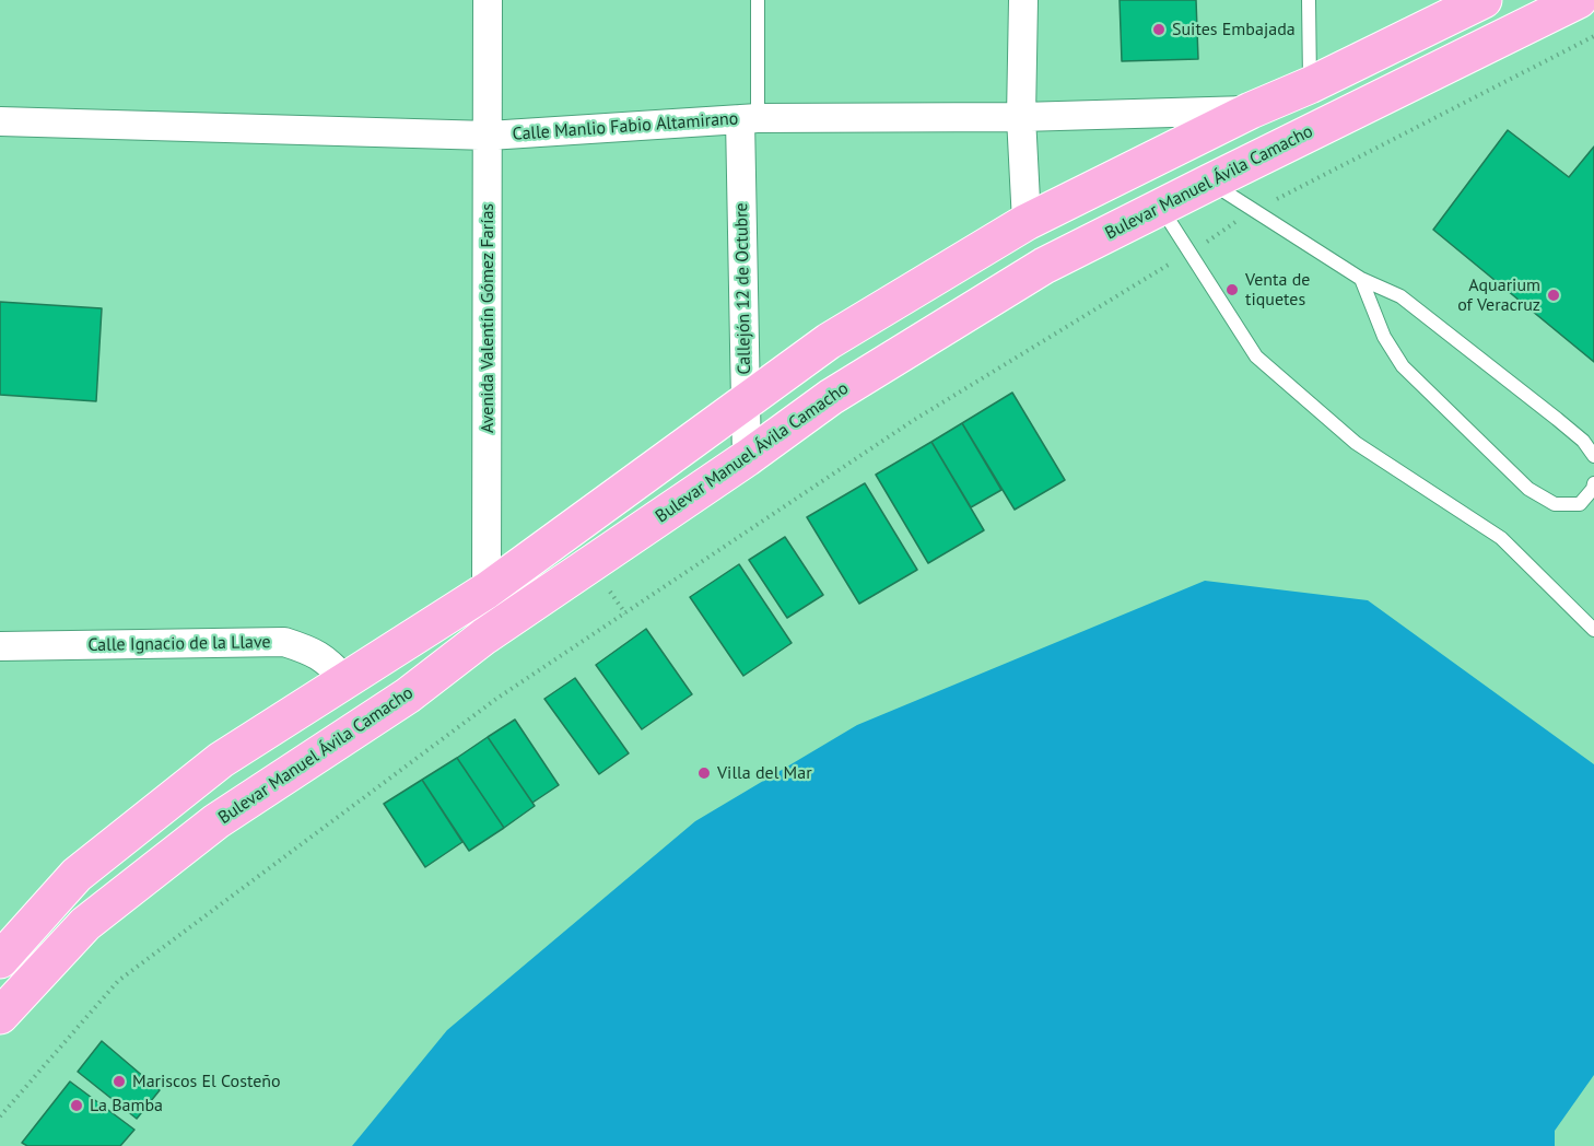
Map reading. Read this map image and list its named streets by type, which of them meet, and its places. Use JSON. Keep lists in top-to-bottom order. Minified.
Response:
{"streets":{"main road":["Bulevar Manuel Ávila Camacho"],"street":["Calle Manlio Fabio Altamirano","Callejón 12 de Octubre","Avenida Valentín Gómez Farías","Calle Ignacio de la Llave"]},"crossings":[["Calle Manlio Fabio Altamirano","Callejón 12 de Octubre"],["Calle Manlio Fabio Altamirano","Avenida Valentín Gómez Farías"],["Bulevar Manuel Ávila Camacho","Callejón 12 de Octubre"],["Bulevar Manuel Ávila Camacho","Avenida Valentín Gómez Farías"]],"places":["Suites Embajada","Venta de tiquetes","Aquarium of Veracruz","Villa del Mar","Mariscos El Costeño","La Bamba"]}
